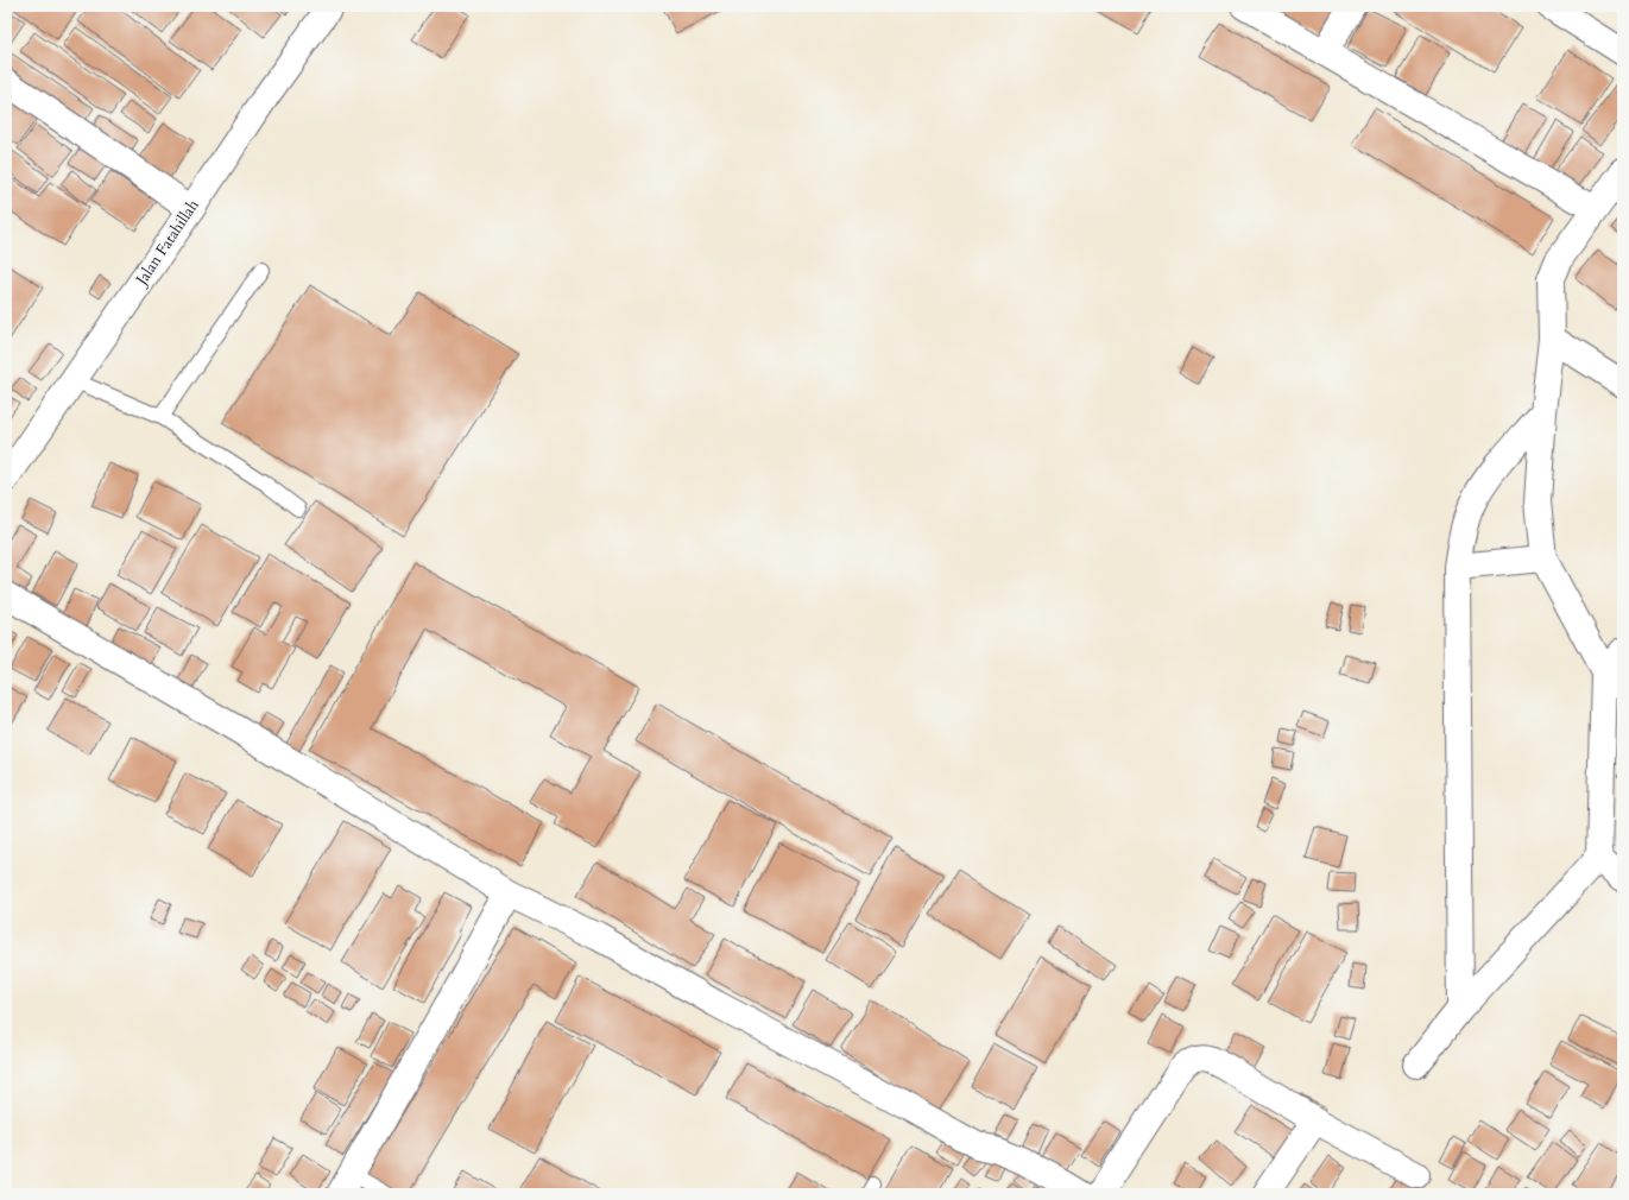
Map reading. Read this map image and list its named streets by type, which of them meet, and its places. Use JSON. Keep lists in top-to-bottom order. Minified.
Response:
{"streets":{"street":["Jalan Fatahillah"]}}
